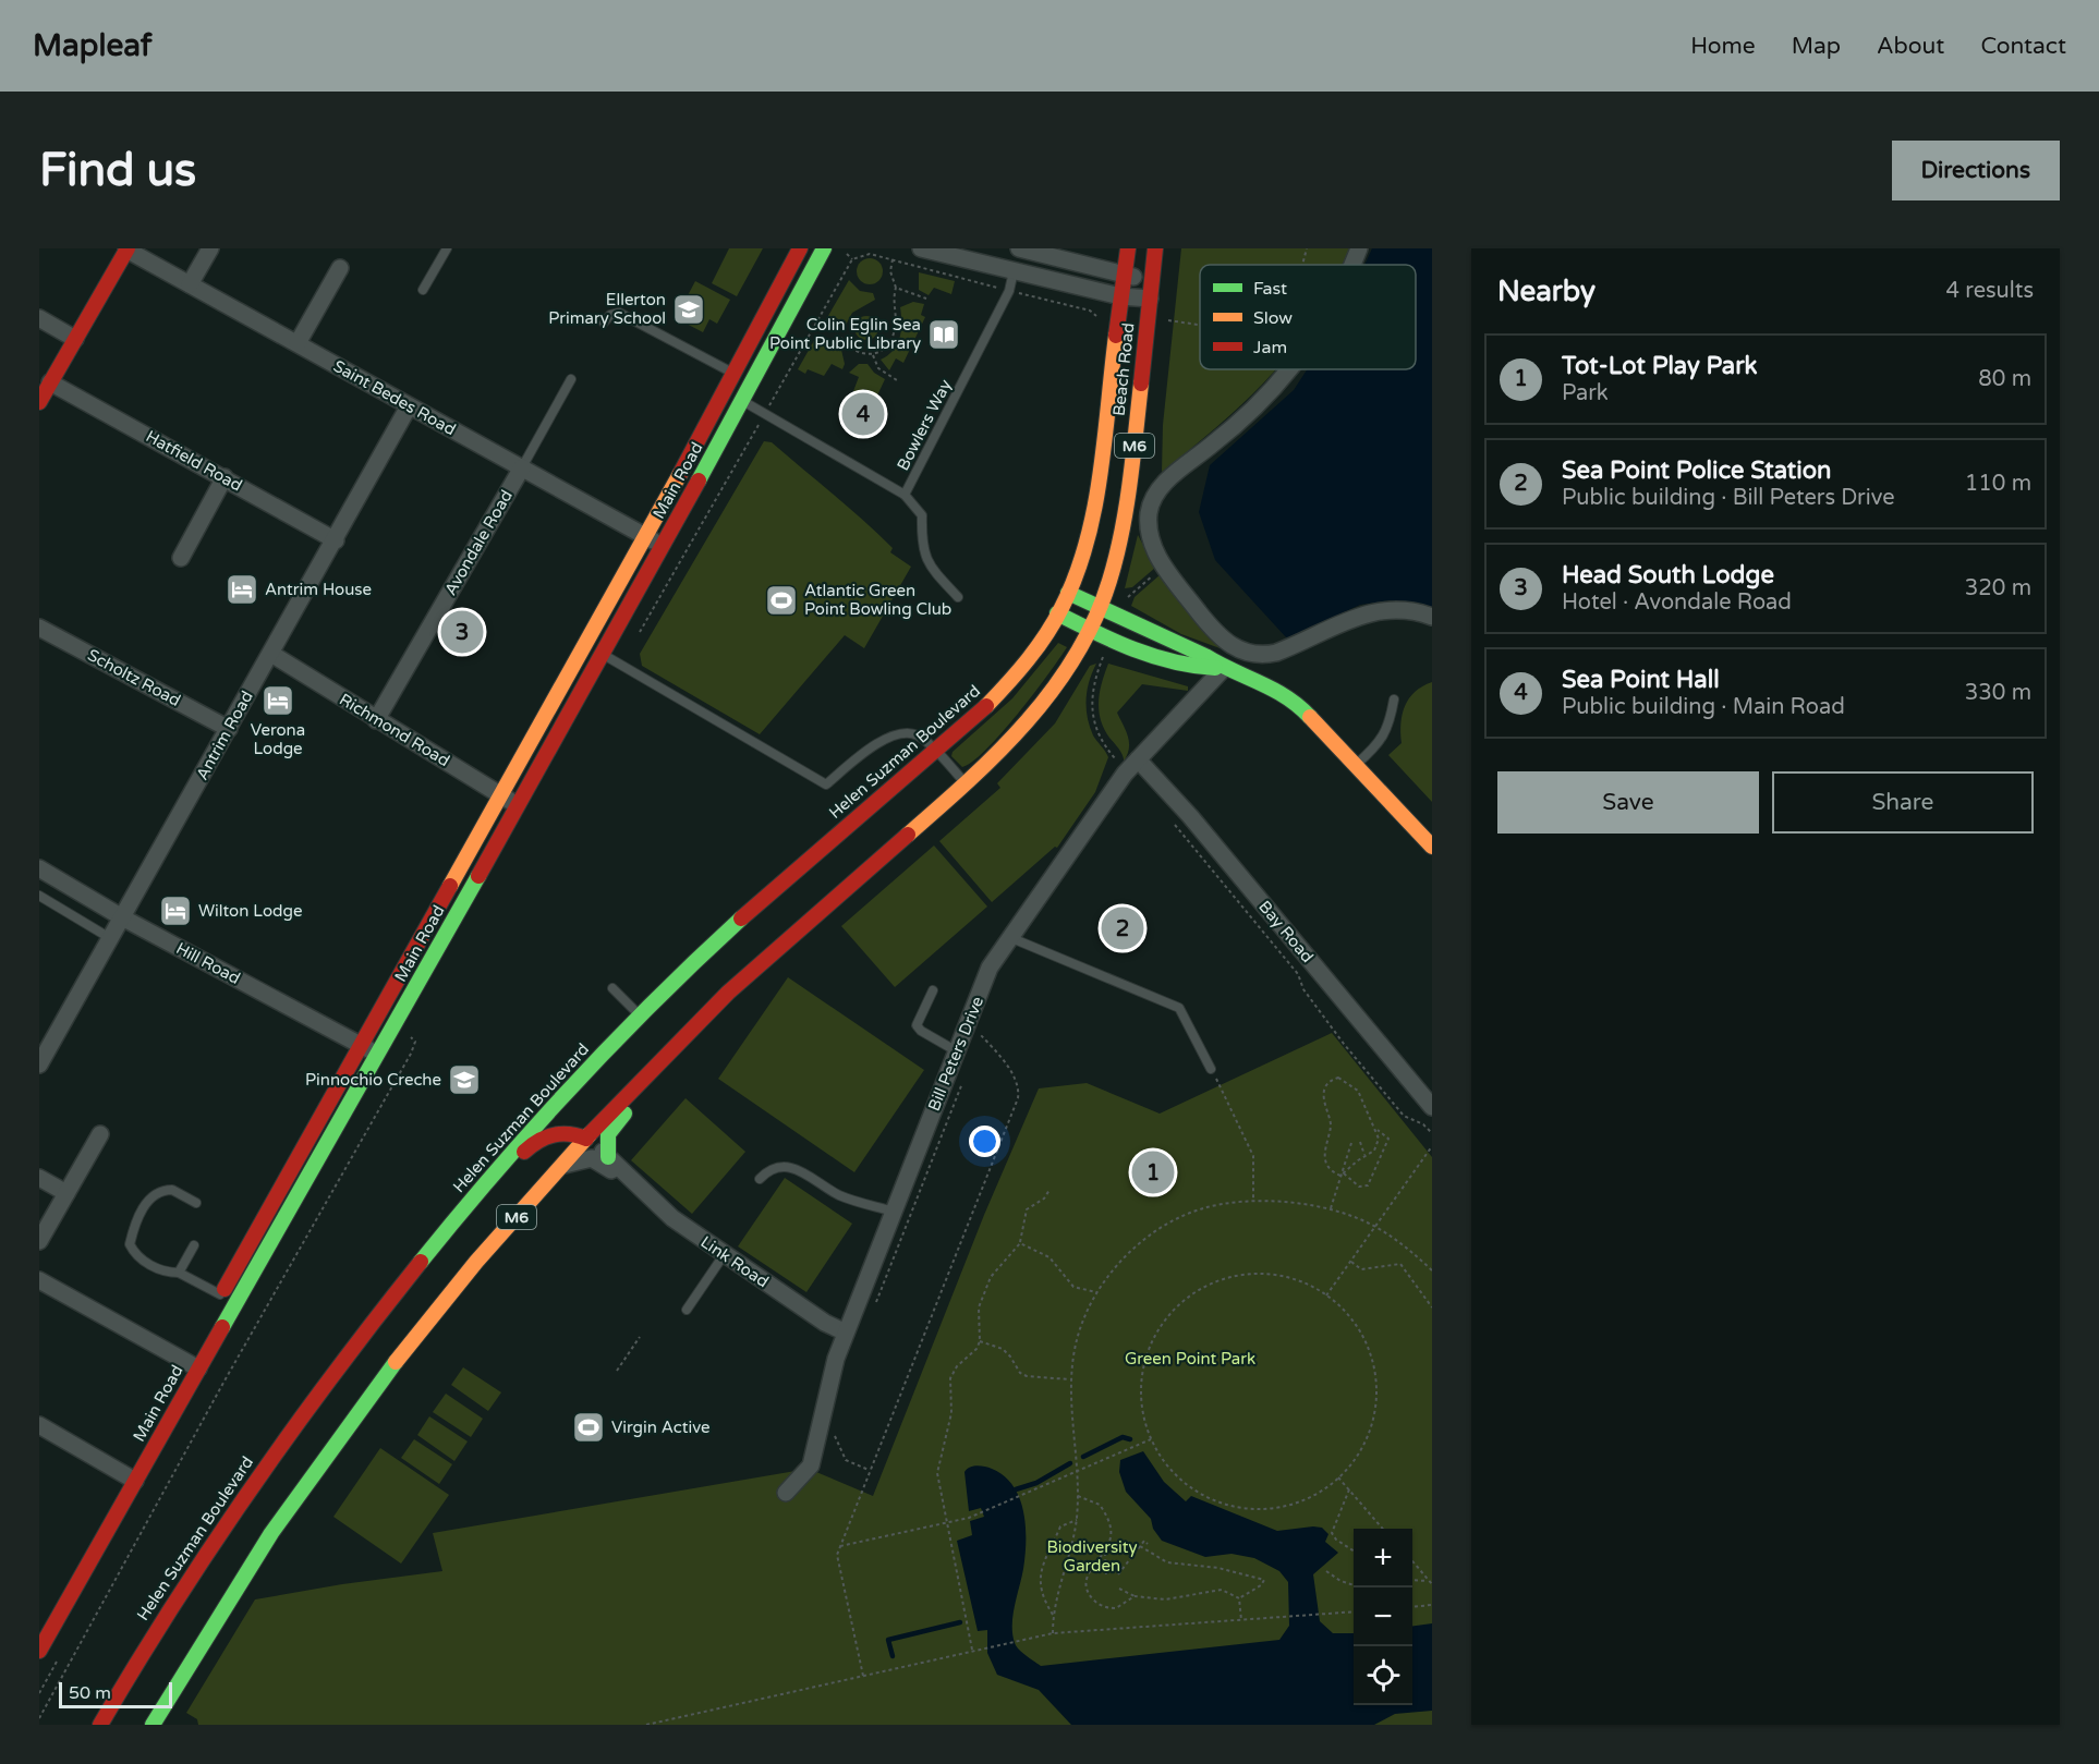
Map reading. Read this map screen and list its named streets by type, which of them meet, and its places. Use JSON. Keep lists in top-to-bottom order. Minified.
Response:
{"streets":{"main road":["Beach Road","M6","Main Road","Helen Suzman Boulevard"],"street":["Saint Bedes Road","Hatfield Road","Avondale Road","Scholtz Road","Richmond Road","Antrim Road","Bay Road","Hill Road","Bill Peters Drive","Link Road"],"lane":["Bowlers Way"]},"crossings":[["Beach Road","M6"],["Beach Road","Helen Suzman Boulevard"],["Saint Bedes Road","Main Road"],["Saint Bedes Road","Avondale Road"],["Saint Bedes Road","Antrim Road"],["Bowlers Way","Main Road"],["M6","Link Road"],["Hatfield Road","Antrim Road"],["Main Road","Richmond Road"],["Main Road","Hill Road"],["Avondale Road","Richmond Road"],["Scholtz Road","Antrim Road"],["Richmond Road","Antrim Road"],["Antrim Road","Hill Road"],["Bay Road","Bill Peters Drive"],["Bill Peters Drive","Link Road"]],"parks":["Green Point Park","Biodiversity Garden"],"places":{"school or university":["Ellerton Primary School","Pinnochio Creche"],"library":["Colin Eglin Sea Point Public Library"],"hotel":["Antrim House","Verona Lodge","Wilton Lodge"],"sports":["Atlantic Green Point Bowling Club","Virgin Active"]},"legend":["Fast","Slow","Jam"],"scale_bar":"50 m","page":{"header":"Mapleaf","nav":["Home","Map","About","Contact"],"buttons":["Directions",["Save","Share"]],"title":"Find us","heading":["Nearby","4 results"],"list":[{"mark":"1","name":"Tot-Lot Play Park","note":"Park","value":"80 m"},{"mark":"2","name":"Sea Point Police Station","note":"Public building · Bill Peters Drive","value":"110 m"},{"mark":"3","name":"Head South Lodge","note":"Hotel · Avondale Road","value":"320 m"},{"mark":"4","name":"Sea Point Hall","note":"Public building · Main Road","value":"330 m"}],"pins":["4","3","2","1"],"map_buttons":["+","−"],"scale":"50 m"}}
